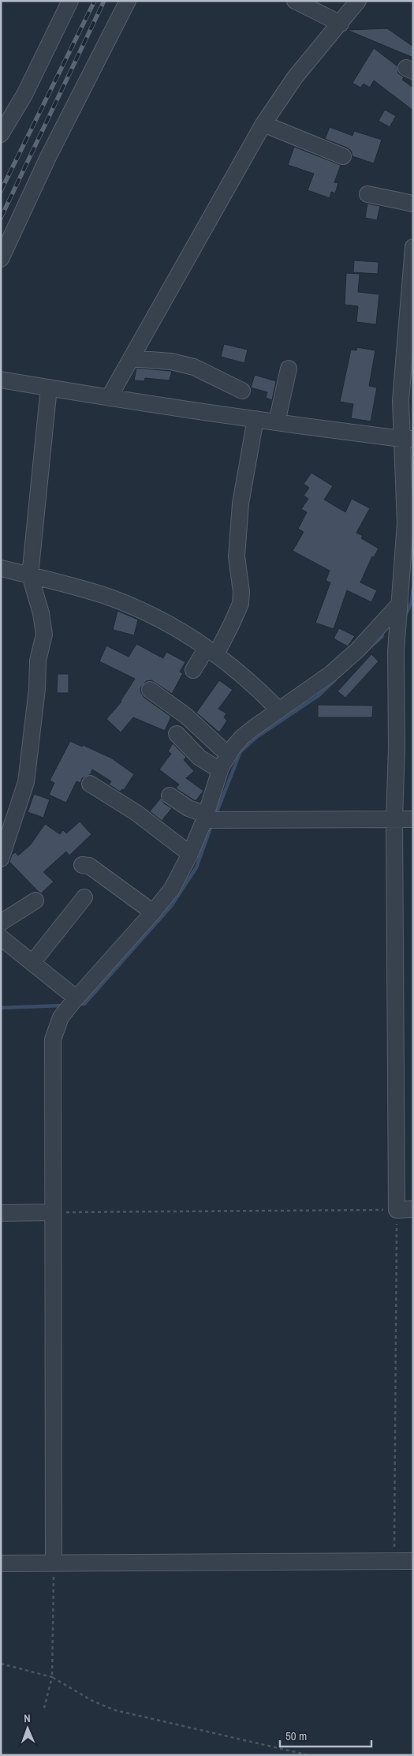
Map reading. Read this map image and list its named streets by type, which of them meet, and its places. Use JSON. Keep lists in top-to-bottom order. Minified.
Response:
{"scale_bar":"50 m","north":"top"}
